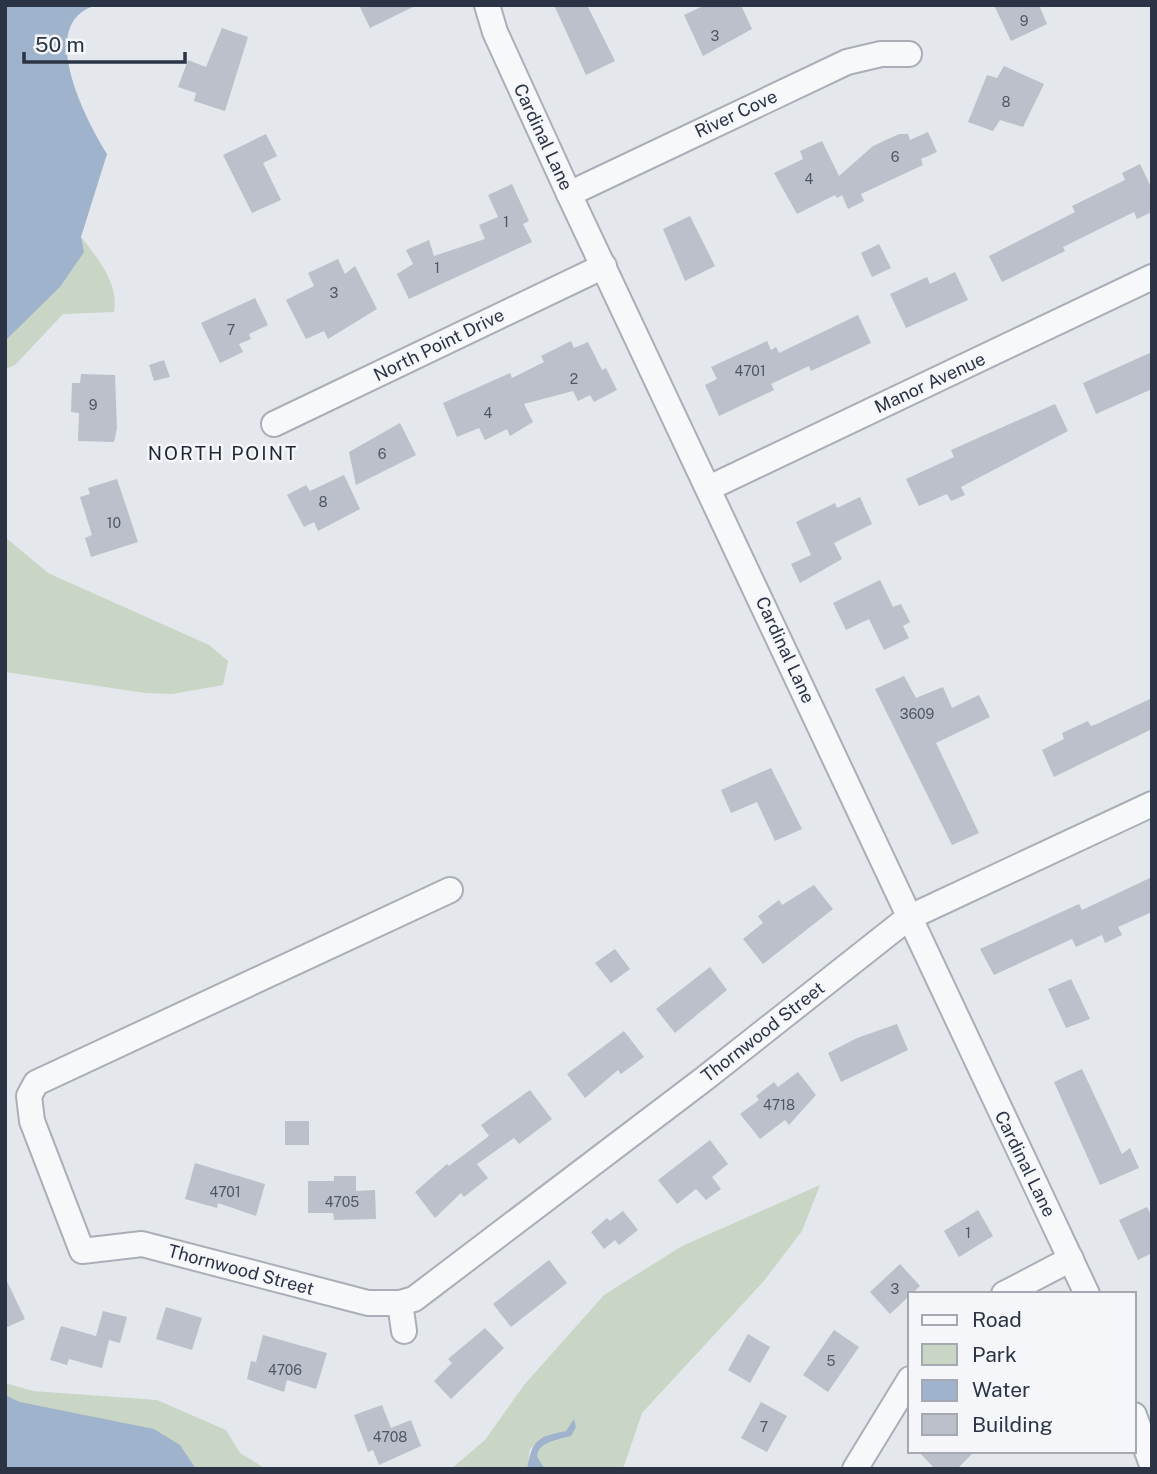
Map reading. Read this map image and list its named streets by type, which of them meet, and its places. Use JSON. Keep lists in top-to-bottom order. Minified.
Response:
{"streets":{"street":["River Cove","Cardinal Lane","North Point Drive","Manor Avenue","Thornwood Street"]},"crossings":[["River Cove","Cardinal Lane"],["Cardinal Lane","North Point Drive"],["Cardinal Lane","Manor Avenue"],["Cardinal Lane","Thornwood Street"]],"districts":["NORTH POINT"],"house_numbers":["9","3","8","6","4","1","1","3","7","4701","2","9","4","6","8","10","3609","4718","4701","4705","1","3","5","4706","7","4708"],"legend":["Road","Park","Water","Building"],"scale_bar":"50 m"}
